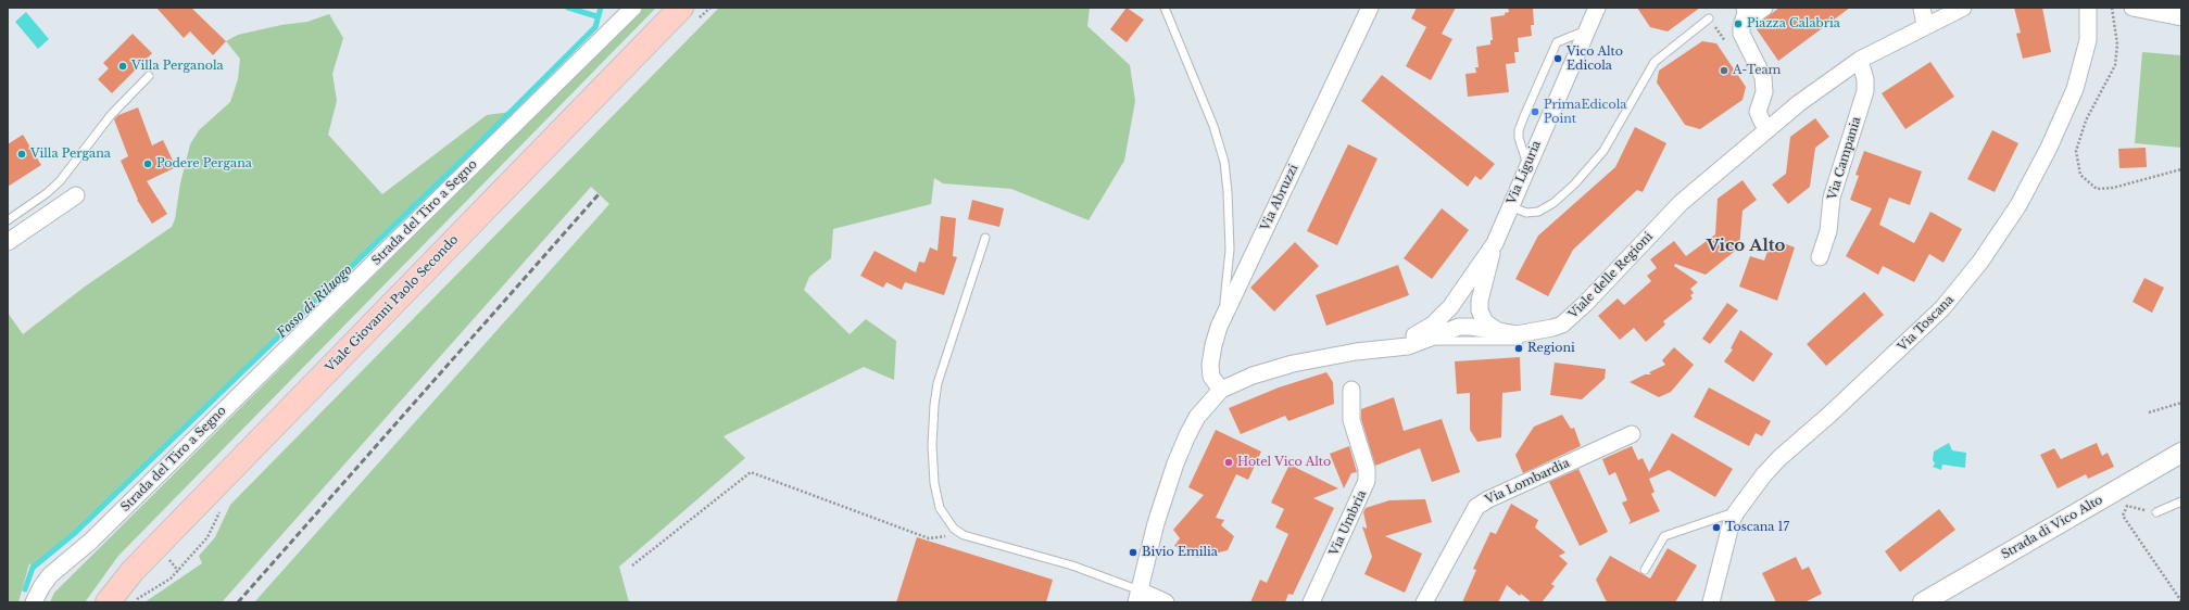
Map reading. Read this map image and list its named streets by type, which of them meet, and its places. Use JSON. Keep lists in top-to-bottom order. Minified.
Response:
{"streets":{"main road":["Viale Giovanni Paolo Secondo"],"street":["Via Campania","Via Liguria","Via Abruzzi","Strada del Tiro a Segno","Viale delle Regioni","Via Toscana","Via Lombardia","Via Umbria","Strada di Vico Alto"]},"crossings":[["Via Campania","Viale delle Regioni"],["Via Liguria","Viale delle Regioni"],["Via Abruzzi","Viale delle Regioni"]],"districts":["Vico Alto"],"water":["Fosso di Riluogo"],"places":["Piazza Calabria","Vico Alto Edicola","Villa Perganola","A-Team","PrimaEdicola Point","Villa Pergana","Podere Pergana","Regioni","Hotel Vico Alto","Toscana 17","Bivio Emilia"]}
